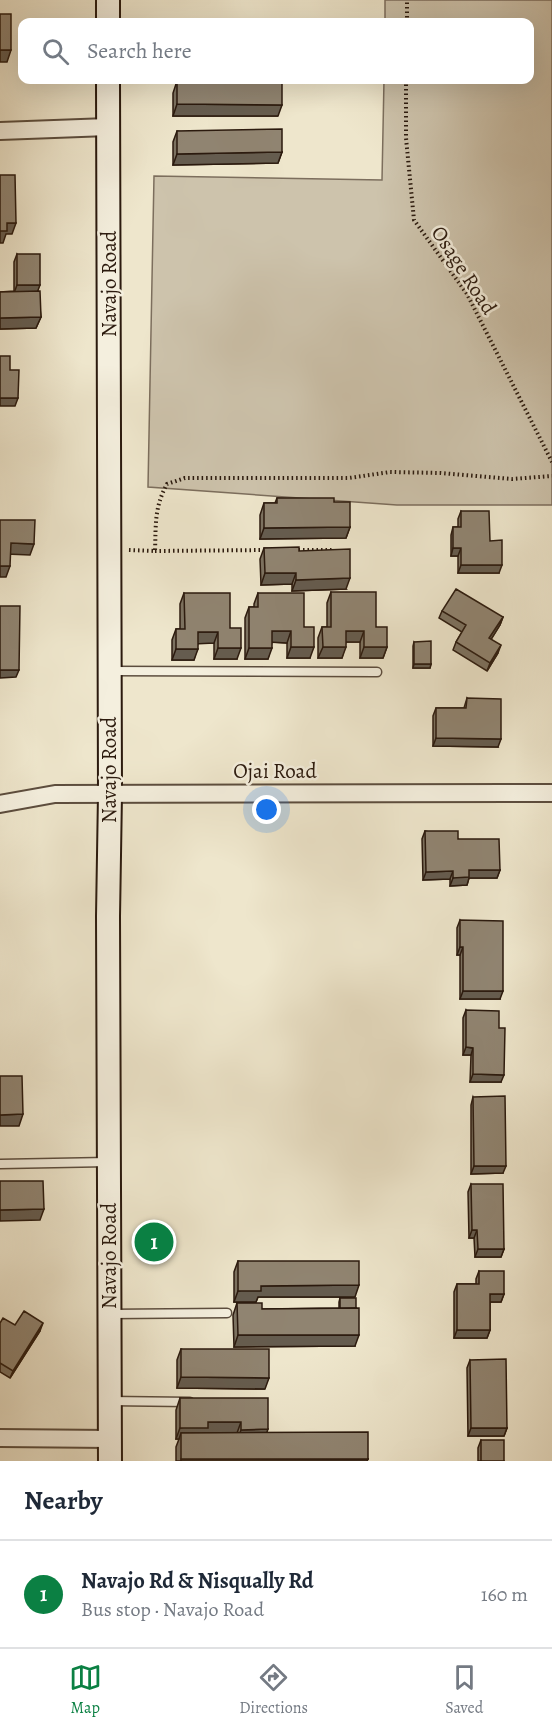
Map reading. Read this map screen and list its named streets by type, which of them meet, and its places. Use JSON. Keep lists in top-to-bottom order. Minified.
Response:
{"streets":{"main road":["Navajo Road"],"street":["Ojai Road"],"path":["Osage Road"]},"crossings":[["Navajo Road","Ojai Road"]],"page":{"search":"Search here","pins":"1","heading":"Nearby","list":[{"mark":"1","name":"Navajo Rd & Nisqually Rd","note":"Bus stop · Navajo Road","value":"160 m"}],"nav":["Map","Directions","Saved"]}}
